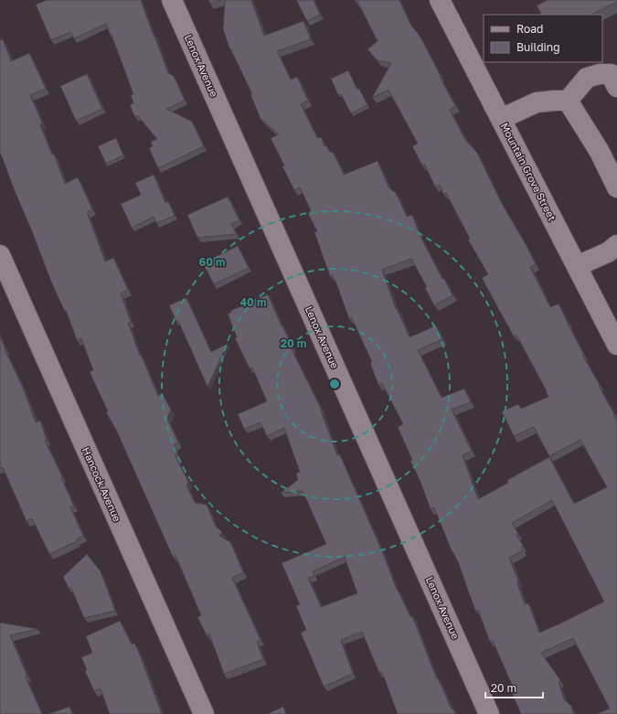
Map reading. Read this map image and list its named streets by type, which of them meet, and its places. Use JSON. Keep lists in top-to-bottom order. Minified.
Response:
{"streets":{"street":["Lenox Avenue","Mountain Grove Street","Hancock Avenue"]},"legend":["Road","Building"],"scale_bar":"20 m","rings":["60 m","40 m","20 m"]}
